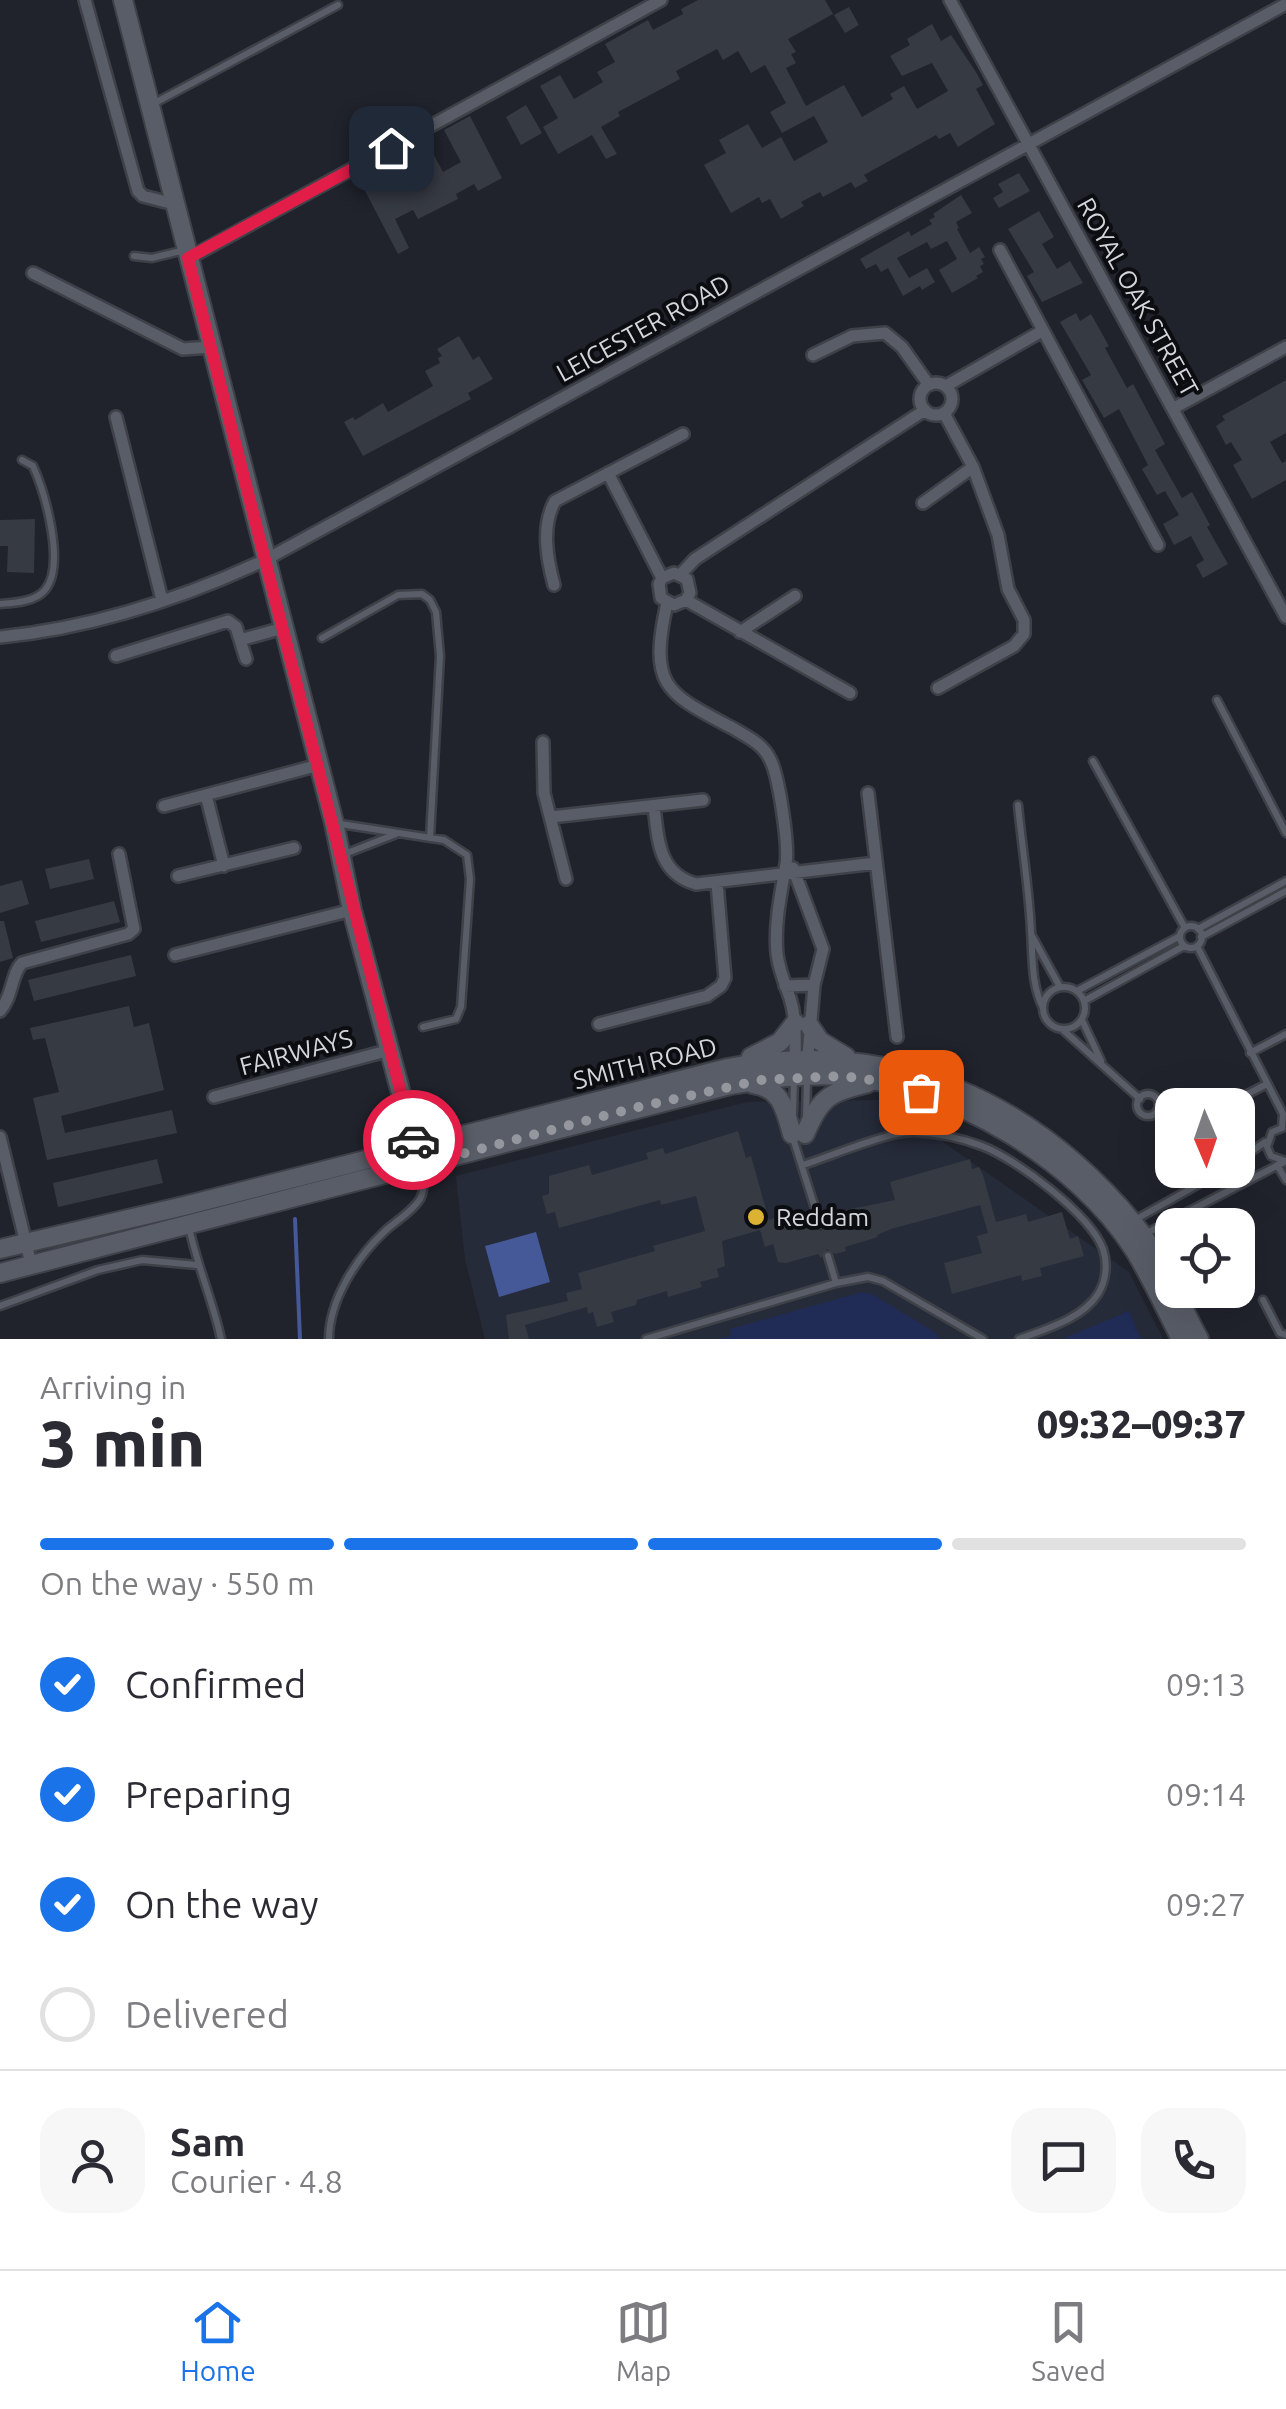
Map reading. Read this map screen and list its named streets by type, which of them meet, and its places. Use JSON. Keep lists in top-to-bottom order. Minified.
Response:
{"streets":{"main road":["SMITH ROAD"],"street":["ROYAL OAK STREET","LEICESTER ROAD","FAIRWAYS"]},"crossings":[["ROYAL OAK STREET","LEICESTER ROAD"]],"places":["Reddam"],"north":"bottom","page":{"heading":["3 min","Arriving in","09:32–09:37"],"panel":["Sam","Courier · 4.8"],"bar":"On the way · 550 m","list":[["Confirmed","09:13"],["Preparing","09:14"],["On the way","09:27"],"Delivered"],"tabs":["Home","Map","Saved"]}}
